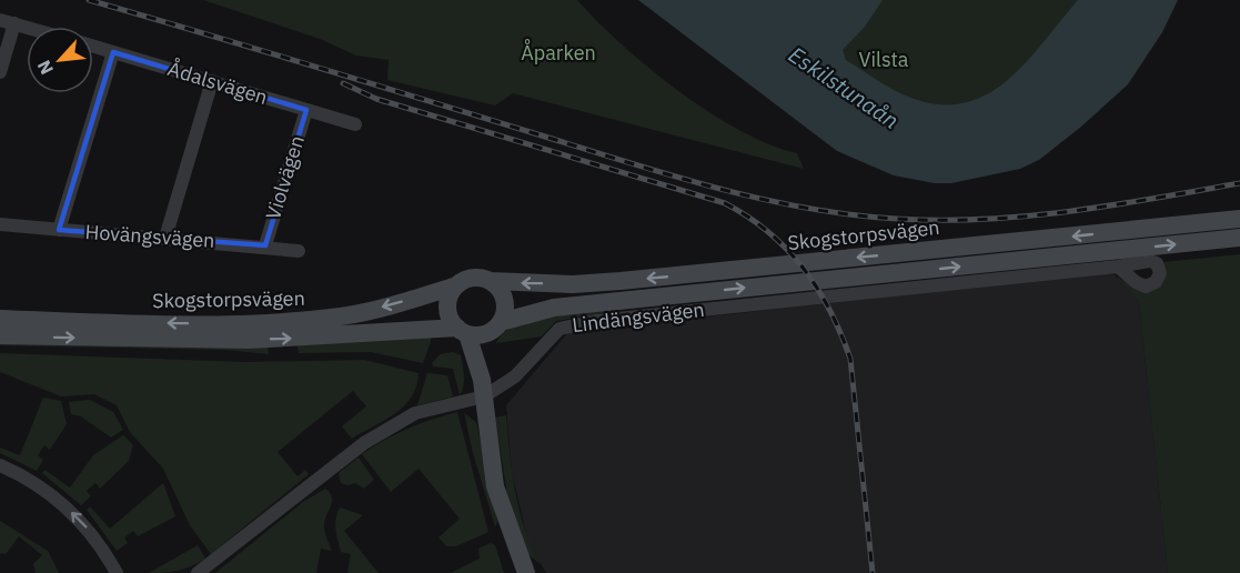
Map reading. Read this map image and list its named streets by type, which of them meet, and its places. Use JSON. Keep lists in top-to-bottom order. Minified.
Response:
{"streets":{"main road":["Skogstorpsvägen"],"street":["Ådalsvägen","Violvägen","Hovängsvägen","Lindängsvägen"]},"crossings":[["Ådalsvägen","Violvägen"],["Violvägen","Hovängsvägen"]],"water":["Eskilstunaån"],"parks":["Åparken","Vilsta"],"north":"bottom left"}
